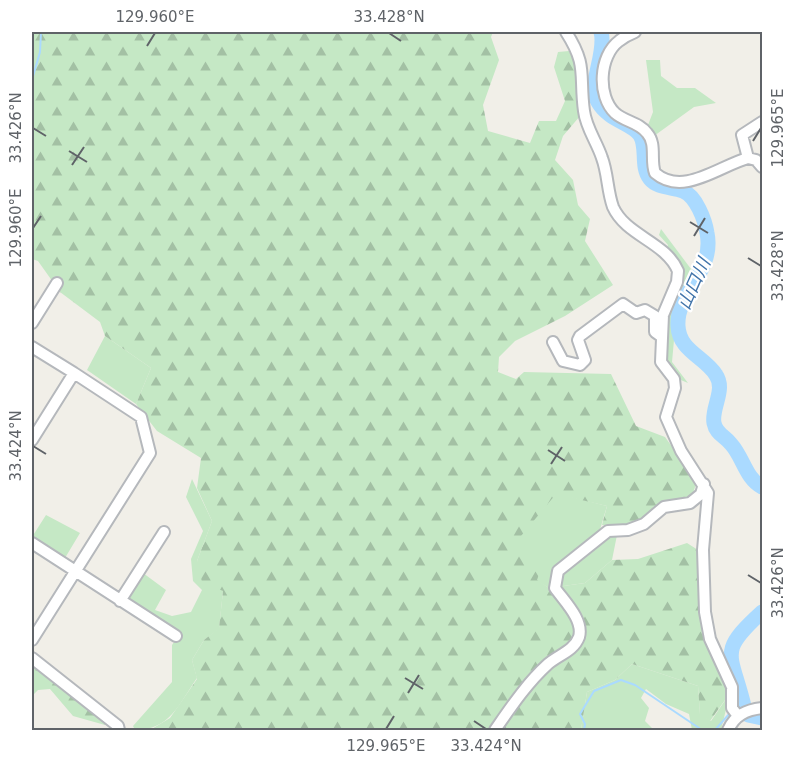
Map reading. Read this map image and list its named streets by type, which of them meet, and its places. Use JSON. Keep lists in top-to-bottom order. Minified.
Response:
{"water":["山口川"],"coordinates":["129.960°E","33.428°N","129.965°E","33.426°N","33.424°N"]}
